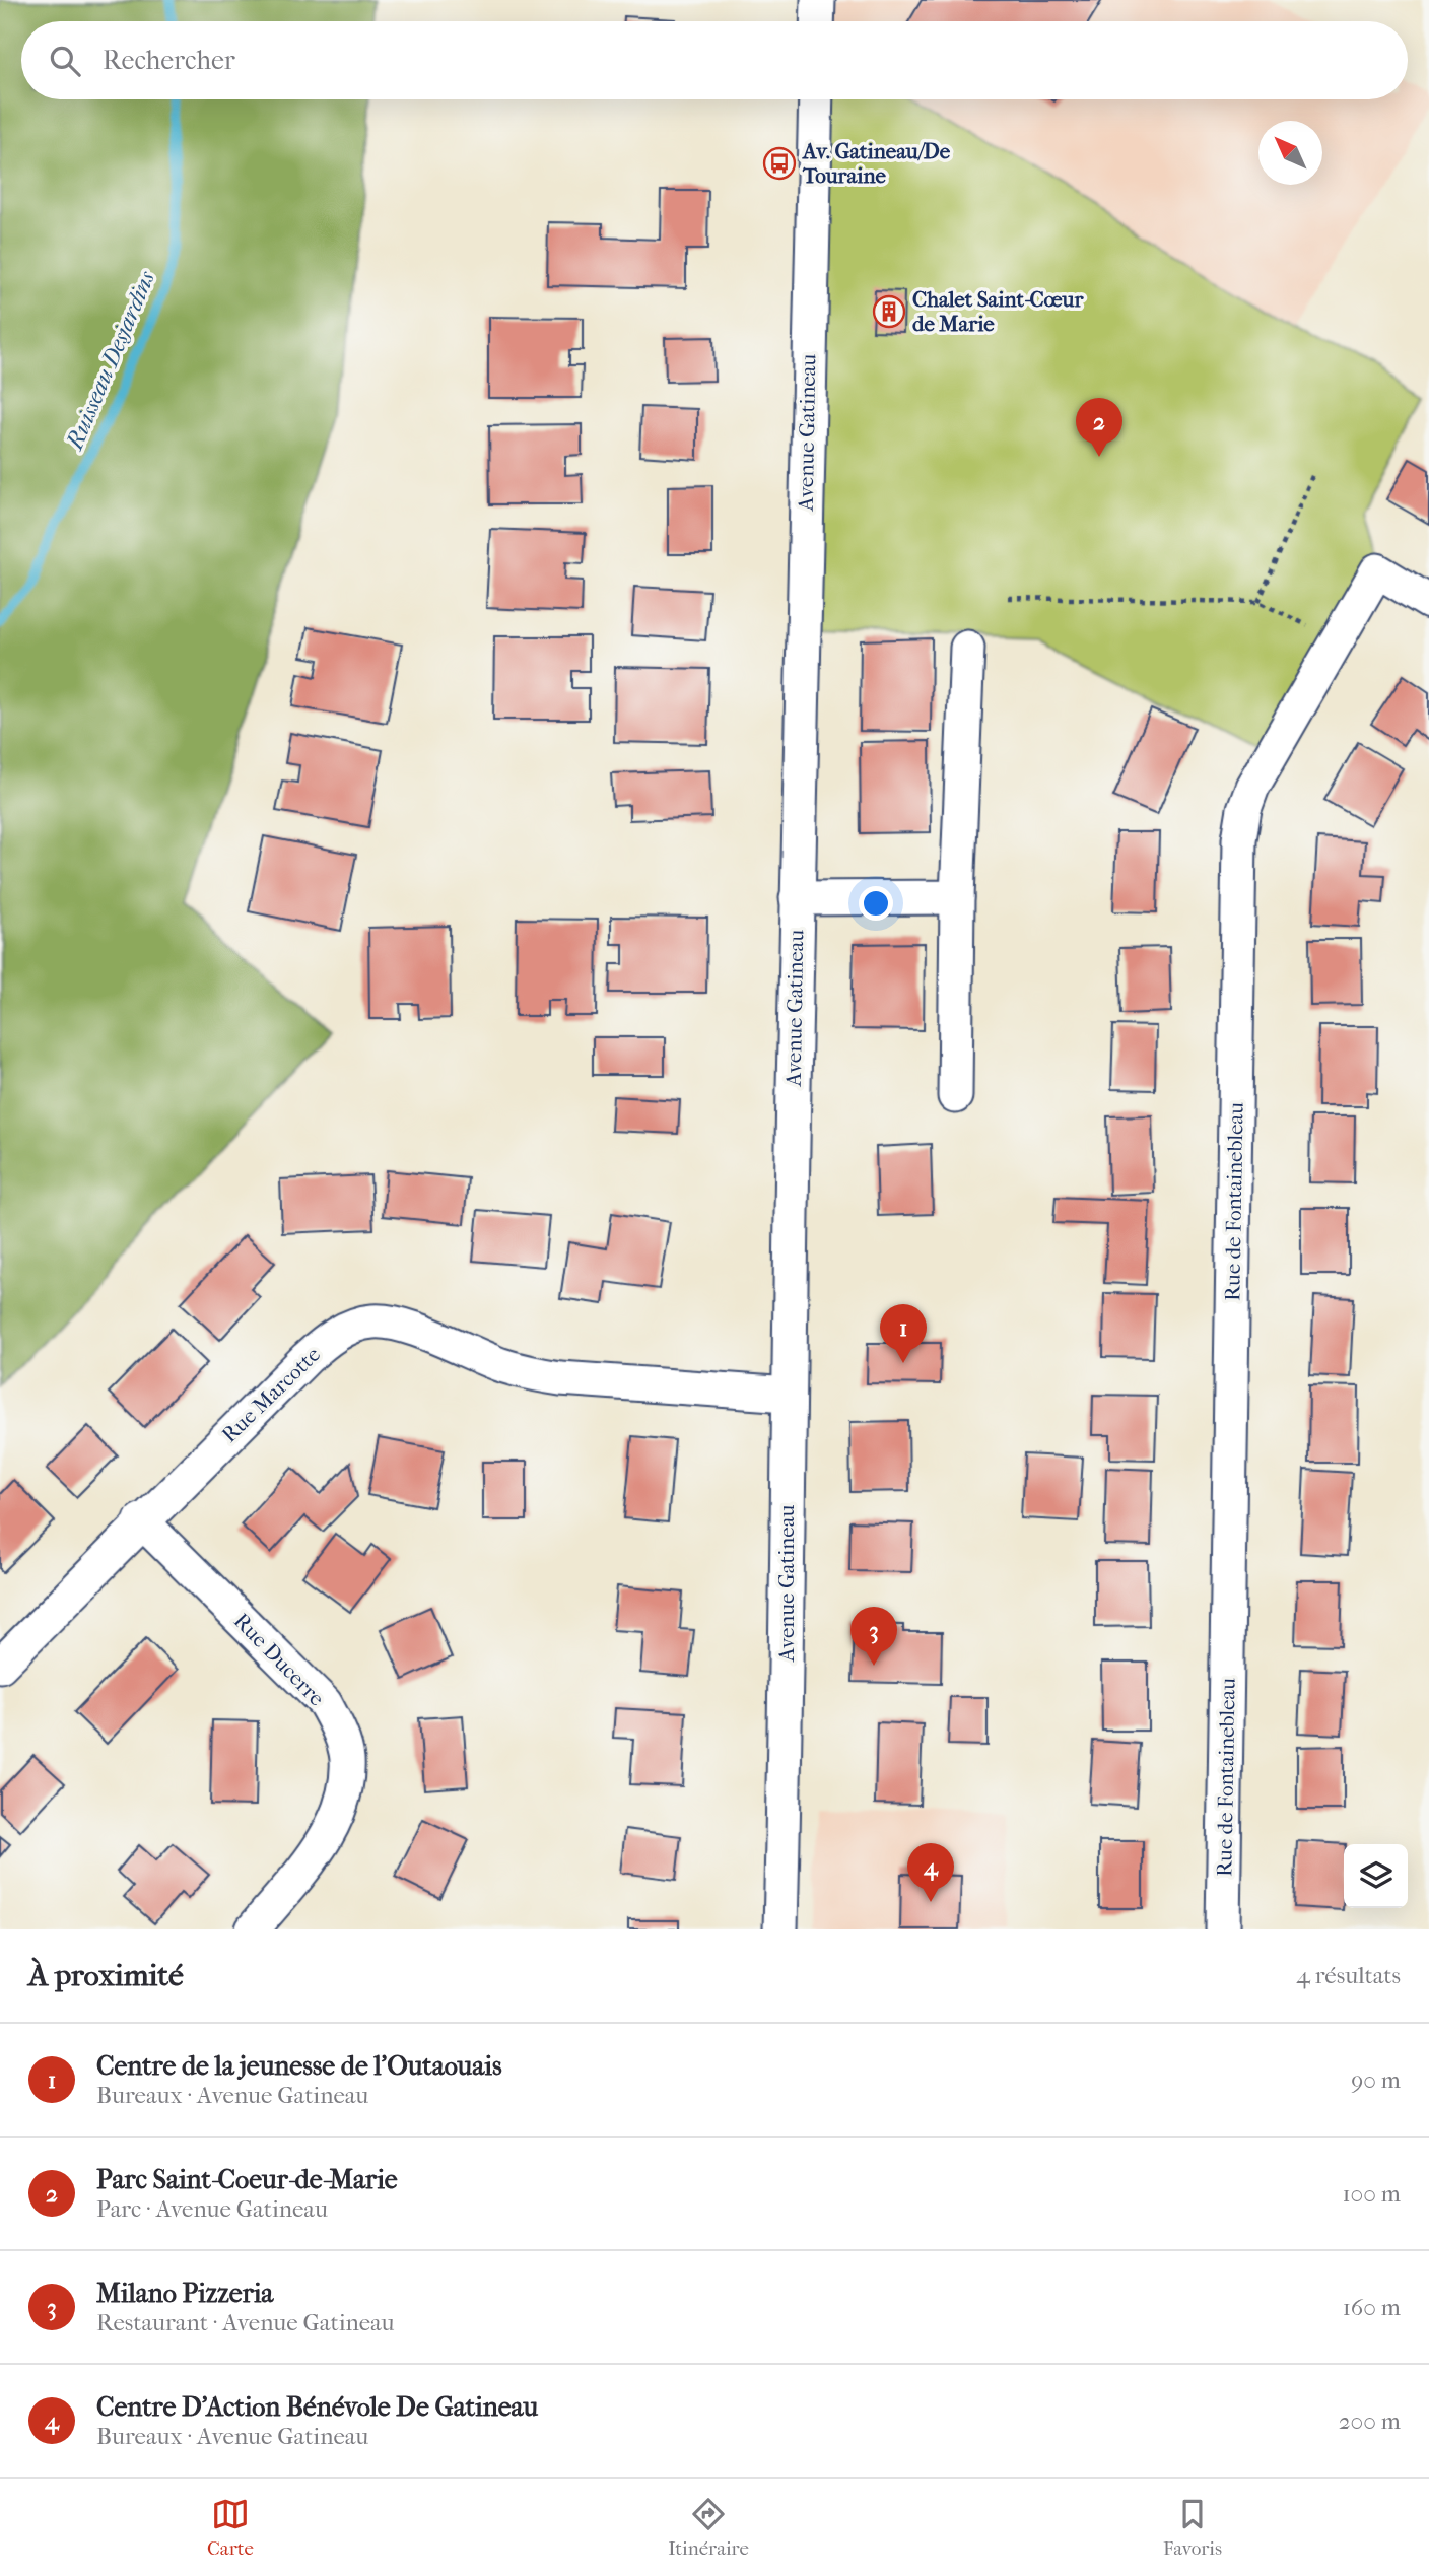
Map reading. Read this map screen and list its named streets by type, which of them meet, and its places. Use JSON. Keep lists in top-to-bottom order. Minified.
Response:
{"streets":{"street":["Avenue Gatineau","Rue de Fontainebleau","Rue Marcotte","Rue Ducerre"]},"crossings":[["Avenue Gatineau","Rue Marcotte"],["Rue Marcotte","Rue Ducerre"]],"water":["Ruisseau Desjardins"],"places":{"bus stop":["Av. Gatineau/De Touraine"],"building":["Chalet Saint-Cœur de Marie"]},"north":"top left","page":{"search":"Rechercher","pins":["2","1","3","4"],"heading":["À proximité","4 résultats"],"list":[{"mark":"1","name":"Centre de la jeunesse de l'Outaouais","note":"Bureaux · Avenue Gatineau","value":"90 m"},{"mark":"2","name":"Parc Saint-Coeur-de-Marie","note":"Parc · Avenue Gatineau","value":"100 m"},{"mark":"3","name":"Milano Pizzeria","note":"Restaurant · Avenue Gatineau","value":"160 m"},{"mark":"4","name":"Centre D'Action Bénévole De Gatineau","note":"Bureaux · Avenue Gatineau","value":"200 m"}],"nav":["Carte","Itinéraire","Favoris"]}}
